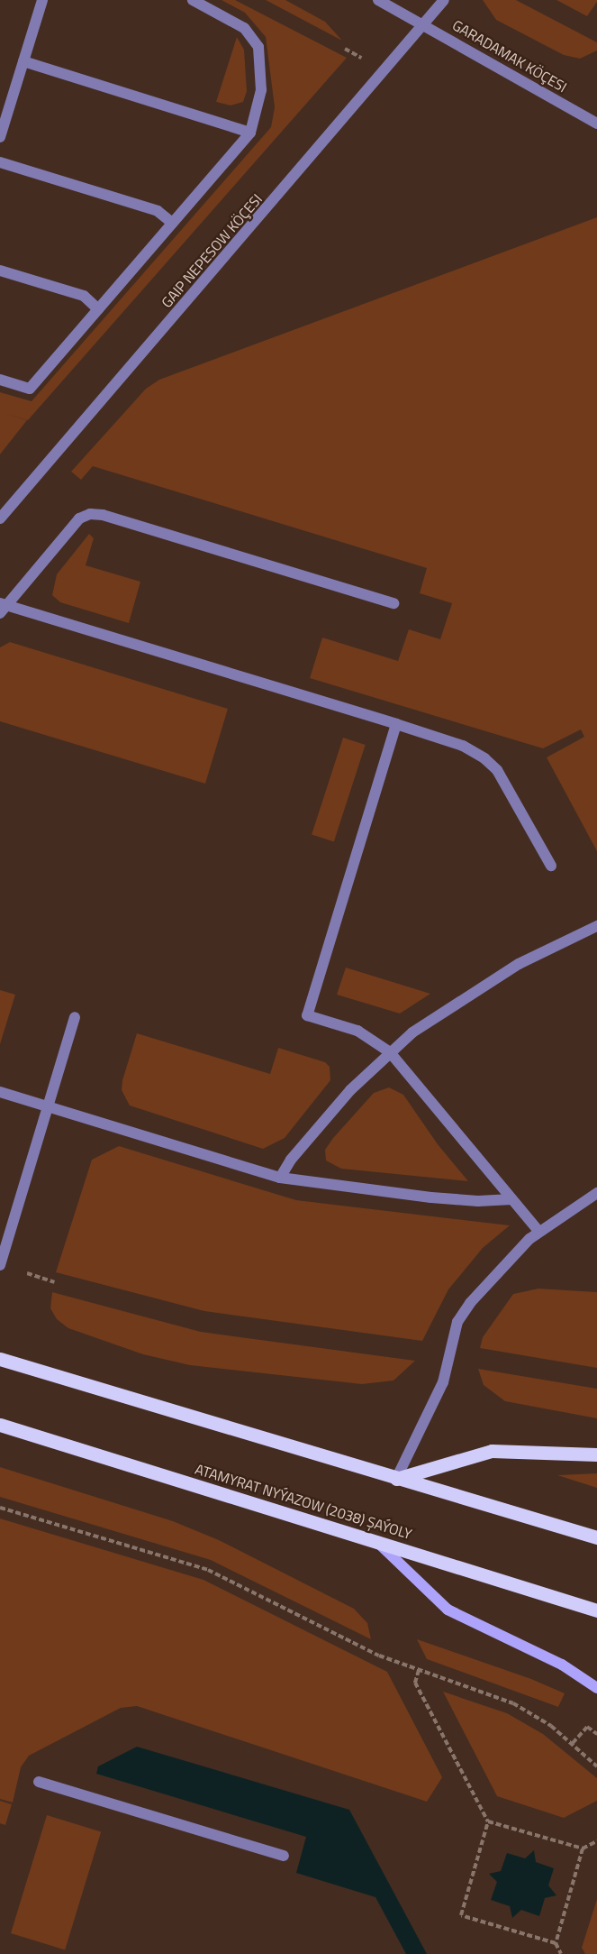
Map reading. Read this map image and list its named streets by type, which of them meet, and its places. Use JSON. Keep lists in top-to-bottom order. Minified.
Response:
{"streets":{"main road":["ATAMYRAT NYÝAZOW (2038) ŞAÝOLY"],"street":["GARADAMAK KÖÇESI","GAIP NEPESOW KÖÇESI"]},"crossings":[["GARADAMAK KÖÇESI","GAIP NEPESOW KÖÇESI"]]}
